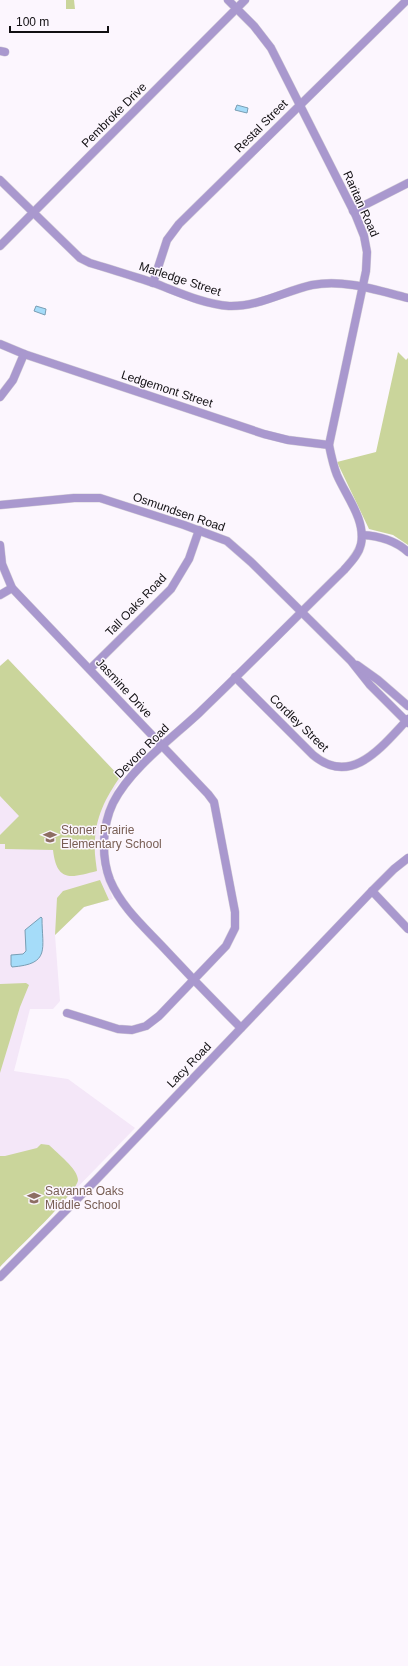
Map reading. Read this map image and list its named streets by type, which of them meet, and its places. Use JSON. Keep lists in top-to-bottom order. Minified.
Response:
{"streets":{"street":["Pembroke Drive","Restal Street","Raritan Road","Marledge Street","Ledgemont Street","Osmundsen Road","Tall Oaks Road","Jasmine Drive","Cordley Street","Devoro Road","Lacy Road"]},"crossings":[["Pembroke Drive","Raritan Road"],["Pembroke Drive","Marledge Street"],["Restal Street","Raritan Road"],["Restal Street","Marledge Street"],["Raritan Road","Marledge Street"],["Raritan Road","Ledgemont Street"],["Raritan Road","Devoro Road"],["Osmundsen Road","Tall Oaks Road"],["Osmundsen Road","Cordley Street"],["Osmundsen Road","Devoro Road"],["Tall Oaks Road","Jasmine Drive"],["Jasmine Drive","Devoro Road"],["Cordley Street","Devoro Road"],["Devoro Road","Lacy Road"]],"places":{"school or university":["Stoner Prairie Elementary School","Savanna Oaks Middle School"]},"scale_bar":"100 m"}
